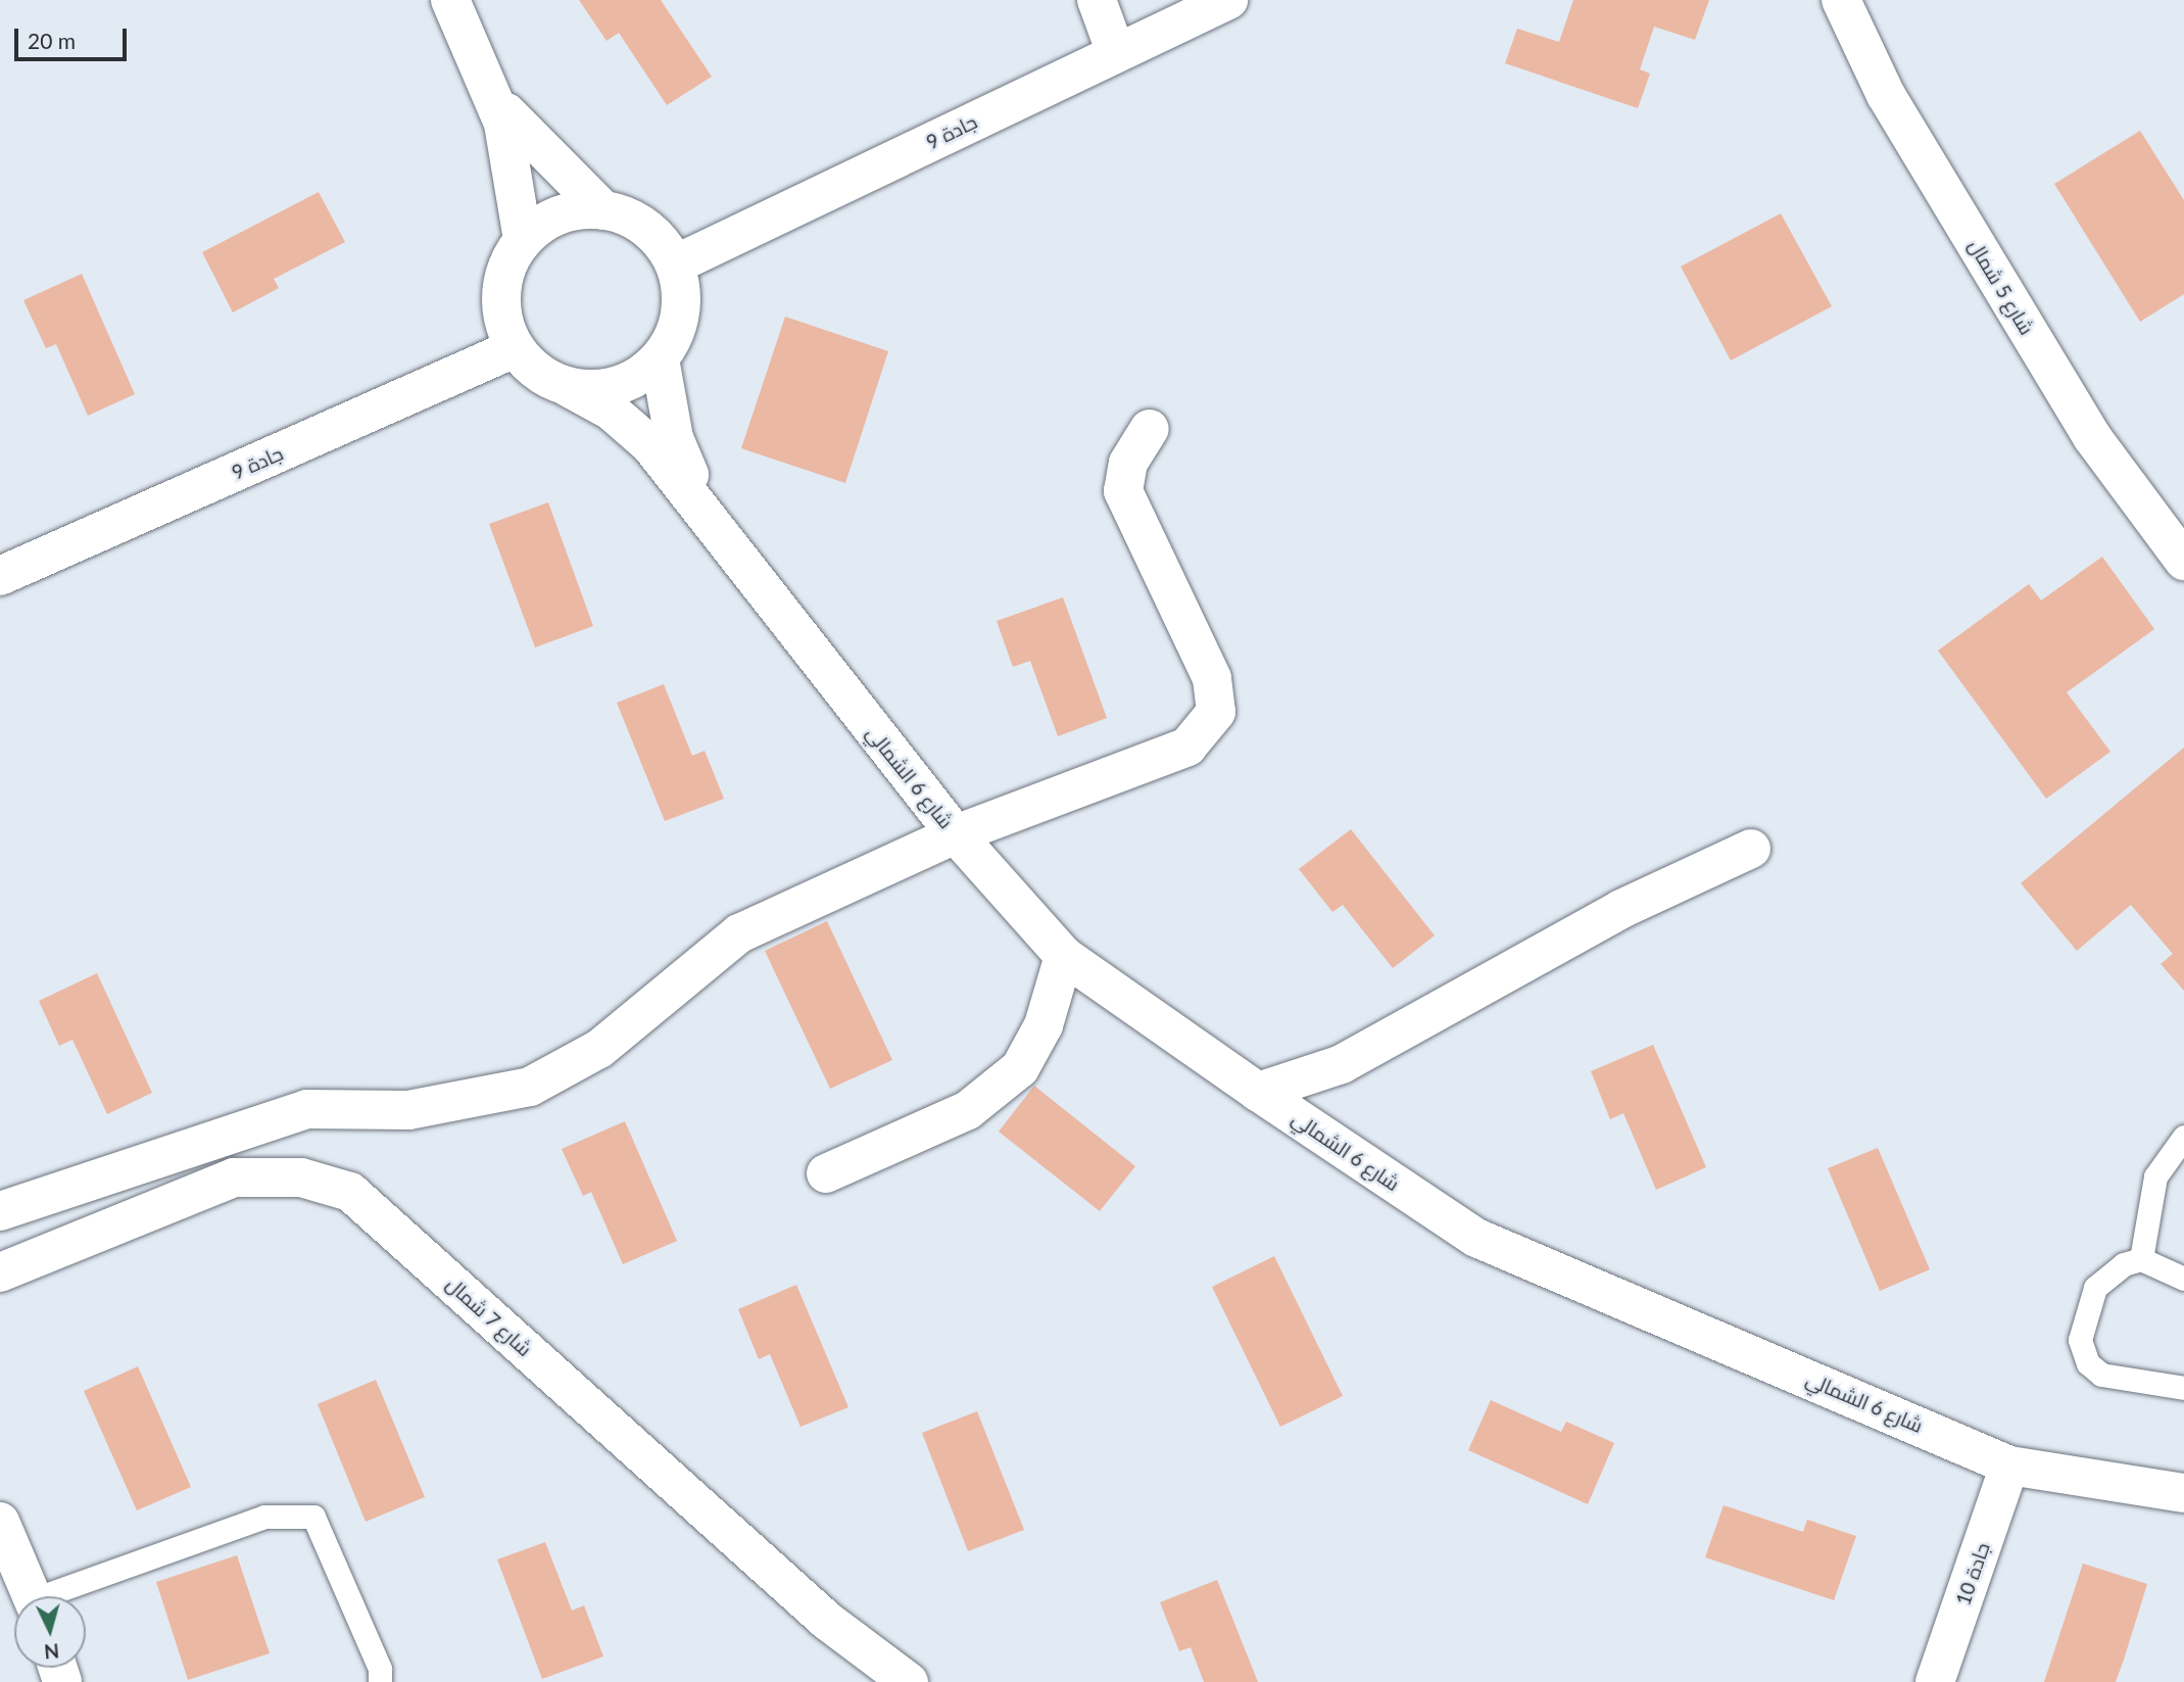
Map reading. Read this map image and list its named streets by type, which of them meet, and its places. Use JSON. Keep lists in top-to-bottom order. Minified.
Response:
{"streets":{"street":["جادة 9","شارع 5 شمال","شارع 6 الشمالي","شارع 7 شمال","جادة 10"]},"crossings":[["جادة 9","شارع 6 الشمالي"],["شارع 6 الشمالي","جادة 10"]],"scale_bar":"20 m","north":"bottom"}
